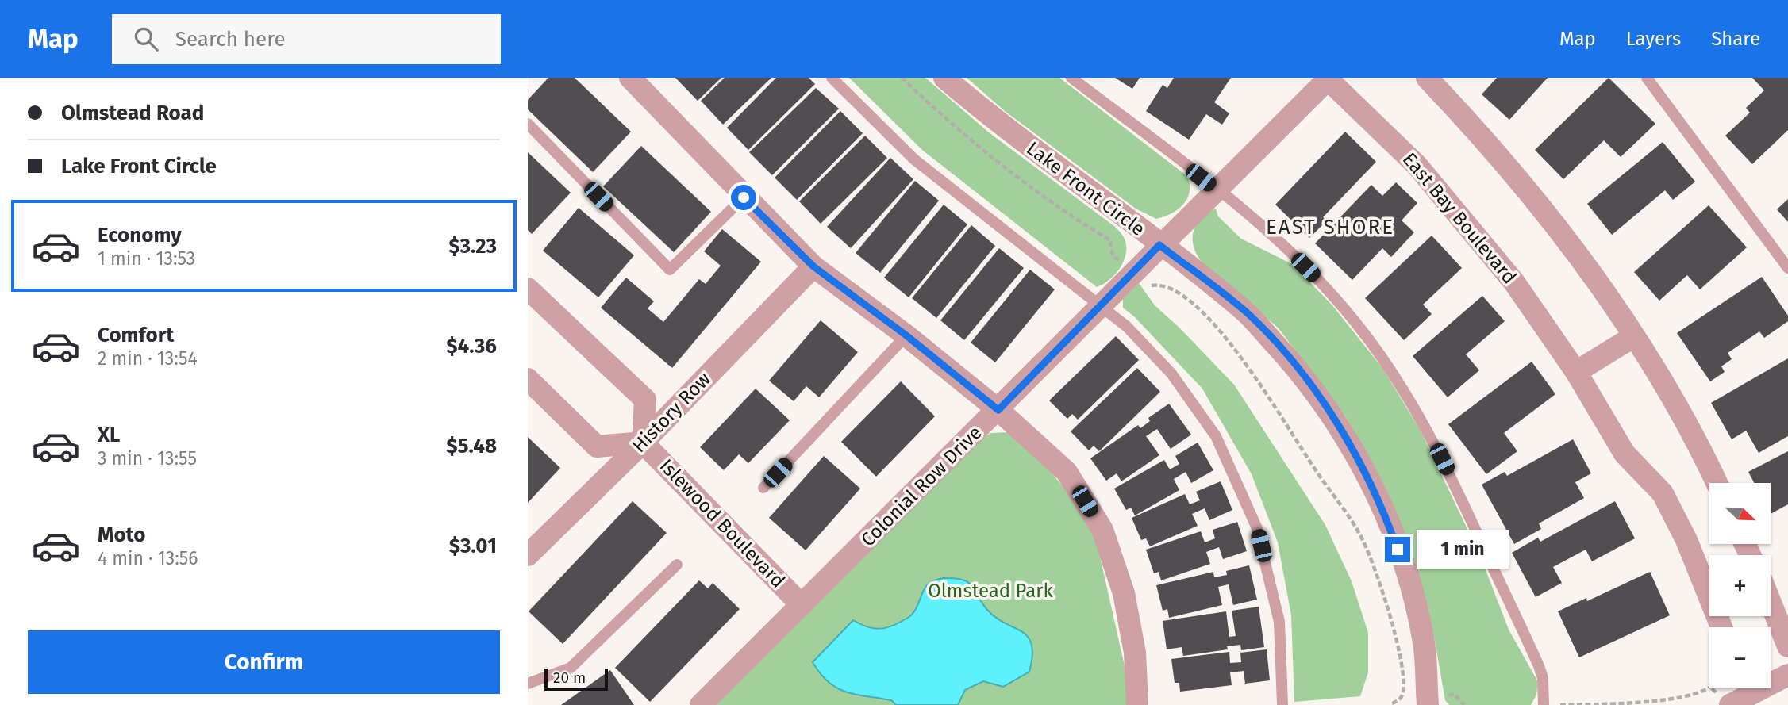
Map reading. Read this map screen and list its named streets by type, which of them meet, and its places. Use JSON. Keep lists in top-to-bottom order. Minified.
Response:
{"streets":{"street":["Lake Front Circle","East Bay Boulevard","History Row","Colonial Row Drive","Islewood Boulevard"]},"crossings":[["Lake Front Circle","Colonial Row Drive"],["East Bay Boulevard","Colonial Row Drive"],["History Row","Islewood Boulevard"],["Colonial Row Drive","Islewood Boulevard"]],"districts":["EAST SHORE"],"parks":["Olmstead Park"],"scale_bar":"20 m","north":"bottom right","page":{"header":"Map","search":"Search here","nav":["Map","Layers","Share"],"banner":["Olmstead Road","Lake Front Circle"],"list":[{"name":"Economy","note":"1 min · 13:53","value":"$3.23"},{"name":"Comfort","note":"2 min · 13:54","value":"$4.36"},{"name":"XL","note":"3 min · 13:55","value":"$5.48"},{"name":"Moto","note":"4 min · 13:56","value":"$3.01"}],"map_buttons":["+","−"],"bubble":"1 min","buttons":"Confirm","scale":"20 m"}}
